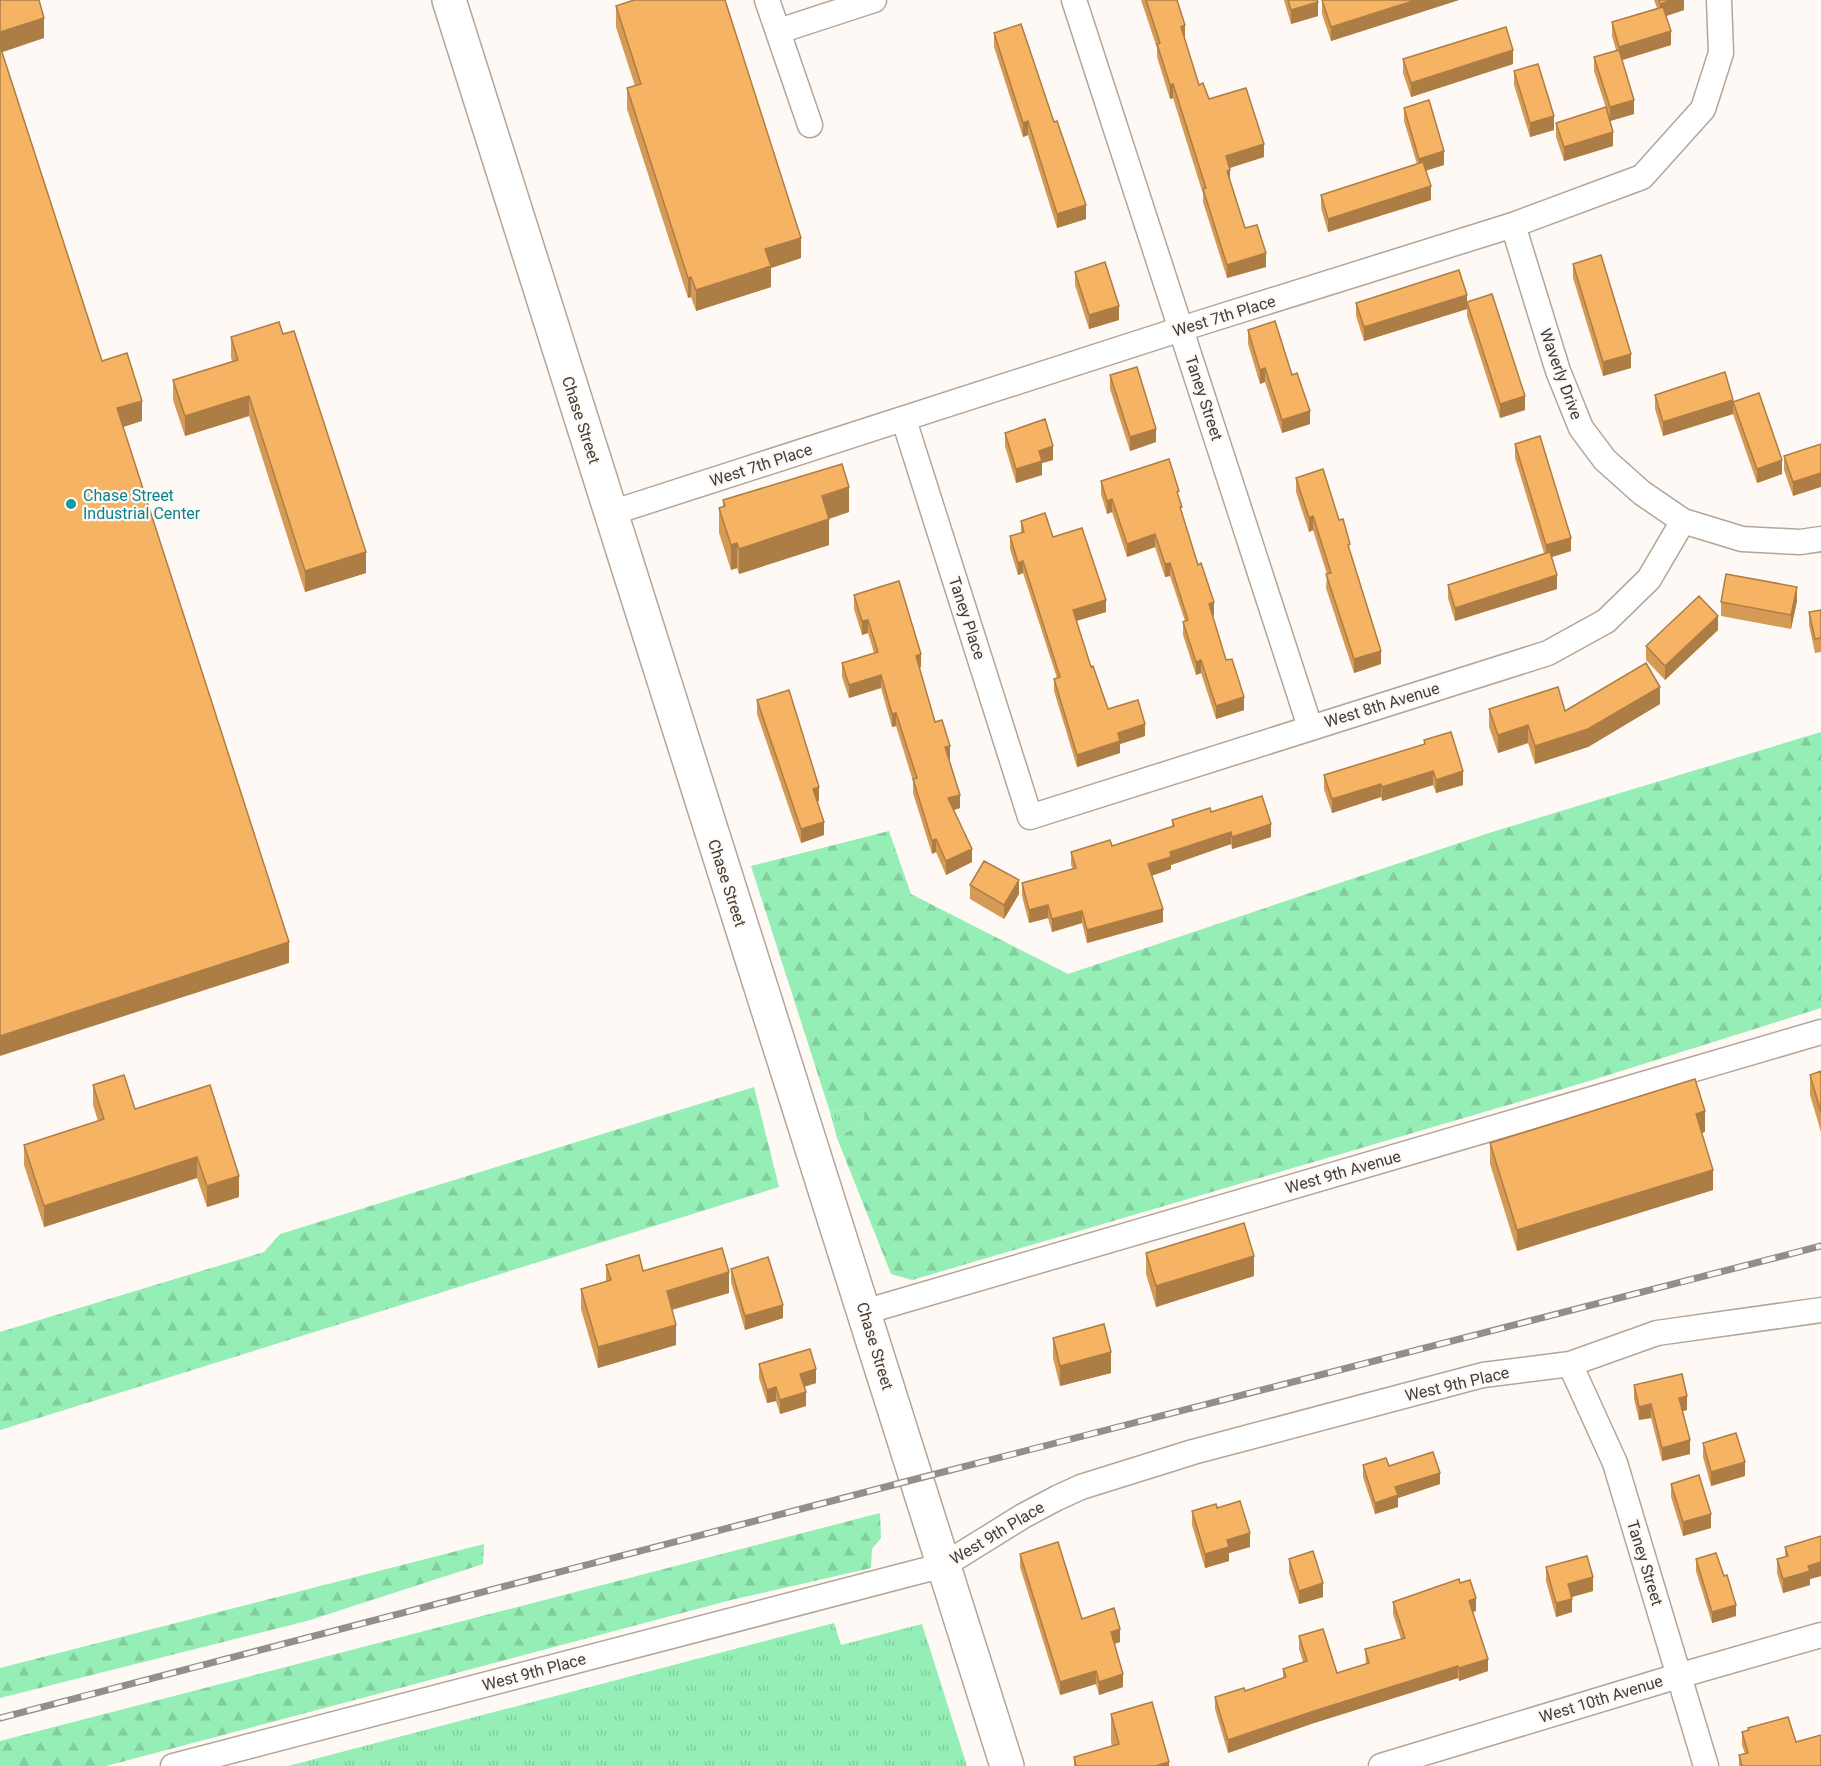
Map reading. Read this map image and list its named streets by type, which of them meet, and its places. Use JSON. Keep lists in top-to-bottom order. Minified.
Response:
{"streets":{"street":["West 7th Place","Waverly Drive","Taney Street","Chase Street","Taney Place","West 8th Avenue","West 9th Avenue","West 9th Place","West 10th Avenue"]},"crossings":[["West 7th Place","Waverly Drive"],["West 7th Place","Taney Street"],["West 7th Place","Chase Street"],["West 7th Place","Taney Place"],["Waverly Drive","West 8th Avenue"],["Taney Street","West 8th Avenue"],["Taney Street","West 9th Place"],["Taney Street","West 10th Avenue"],["Chase Street","West 9th Avenue"],["Chase Street","West 9th Place"],["Taney Place","West 8th Avenue"]],"places":["Chase Street Industrial Center"]}
